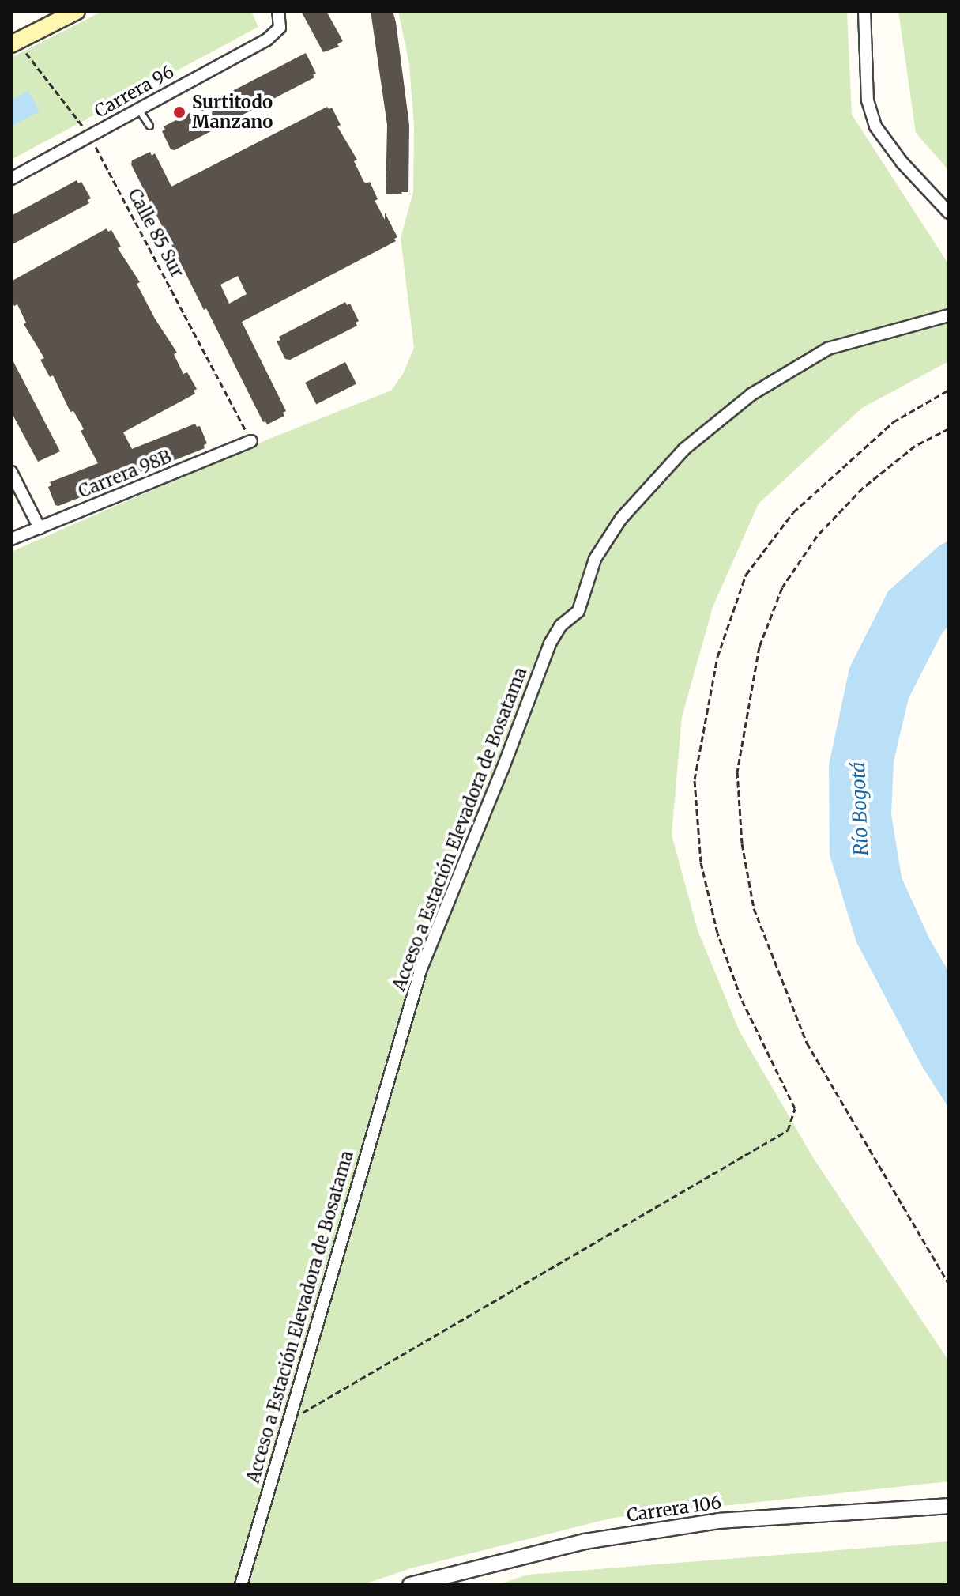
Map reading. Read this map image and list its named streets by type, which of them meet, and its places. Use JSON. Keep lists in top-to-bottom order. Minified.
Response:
{"streets":{"street":["Carrera 96","Carrera 98B","Acceso a Estación Elevadora de Bosatama","Carrera 106"],"path":["Calle 85 Sur"]},"crossings":[["Carrera 96","Calle 85 Sur"],["Calle 85 Sur","Carrera 98B"]],"water":["Río Bogotá"],"places":["Surtitodo Manzano"]}
